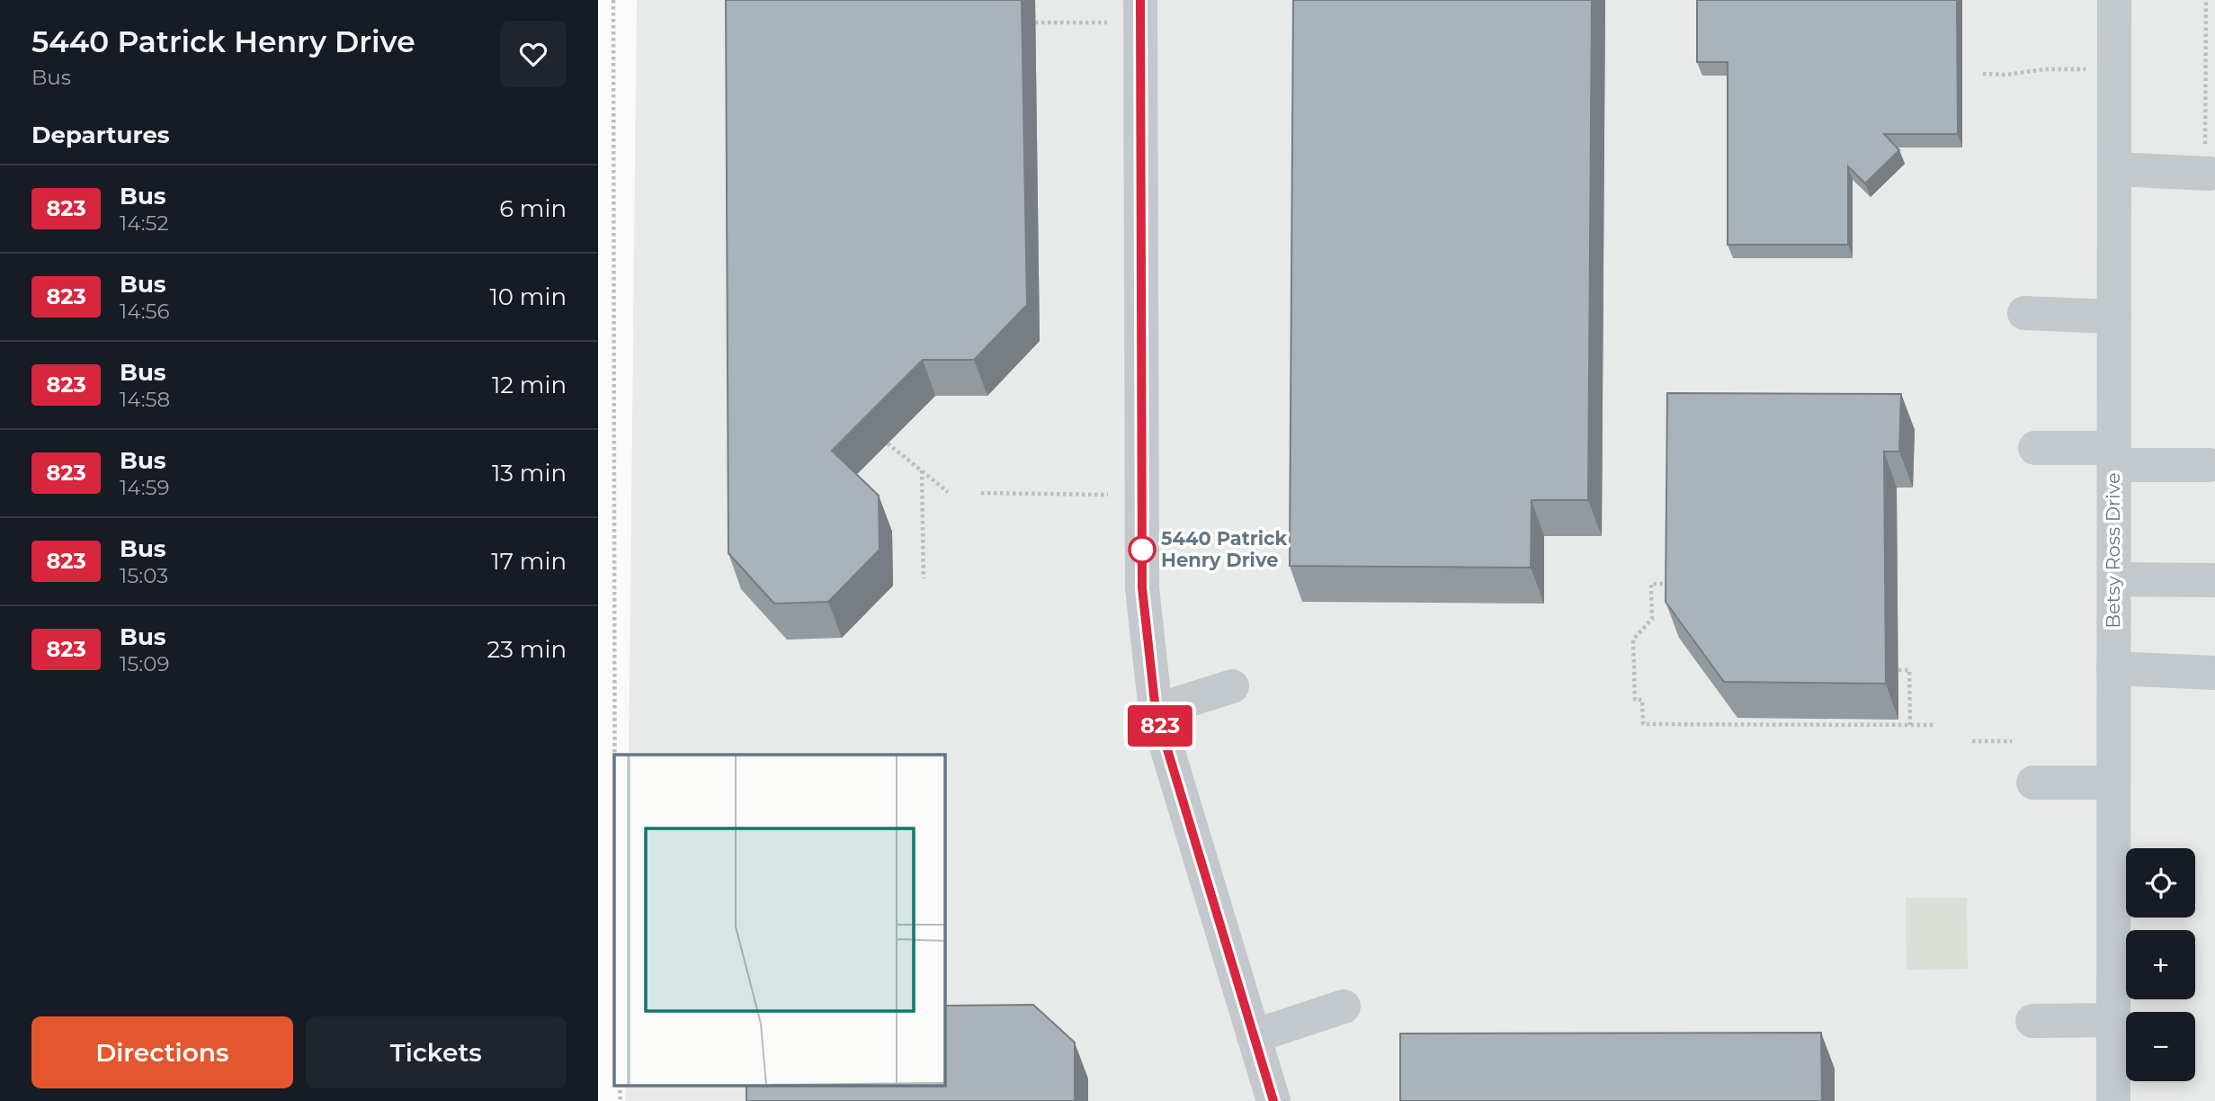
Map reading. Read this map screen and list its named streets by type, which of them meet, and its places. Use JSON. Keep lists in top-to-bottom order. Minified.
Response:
{"streets":{"street":["Betsy Ross Drive"]},"places":["5440 Patrick Henry Drive"],"lines":["bus line 823"],"page":{"heading":[["5440 Patrick Henry Drive","Bus"],"Departures"],"on_map":"823","list":[{"mark":"823","name":"Bus","note":"14:52","value":"6 min"},{"mark":"823","name":"Bus","note":"14:56","value":"10 min"},{"mark":"823","name":"Bus","note":"14:58","value":"12 min"},{"mark":"823","name":"Bus","note":"14:59","value":"13 min"},{"mark":"823","name":"Bus","note":"15:03","value":"17 min"},{"mark":"823","name":"Bus","note":"15:09","value":"23 min"}],"map_buttons":["+","−"],"buttons":["Directions","Tickets"]}}
